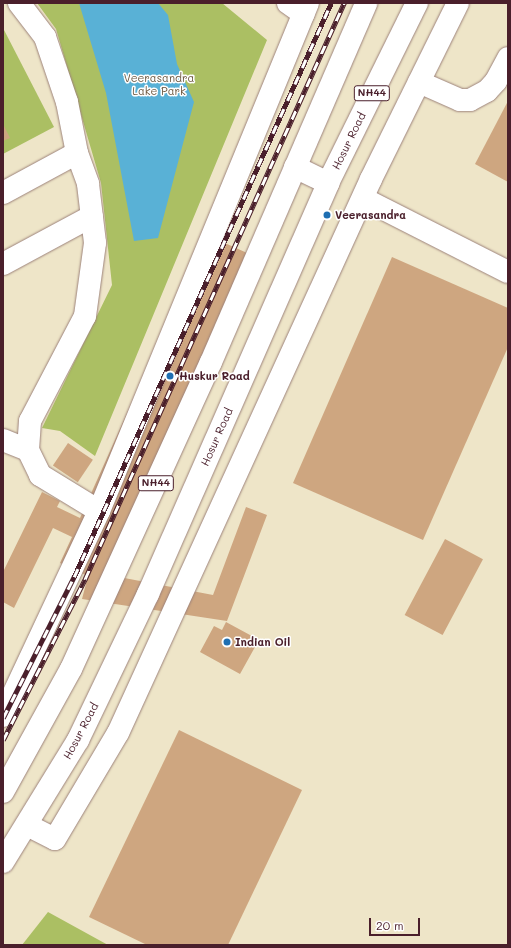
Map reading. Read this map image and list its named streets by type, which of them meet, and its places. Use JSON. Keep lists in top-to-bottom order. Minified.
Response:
{"streets":{"main road":["NH44","Hosur Road"]},"parks":["Veerasandra Lake Park"],"places":["Veerasandra","Huskur Road","Indian Oil"],"scale_bar":"20 m"}
